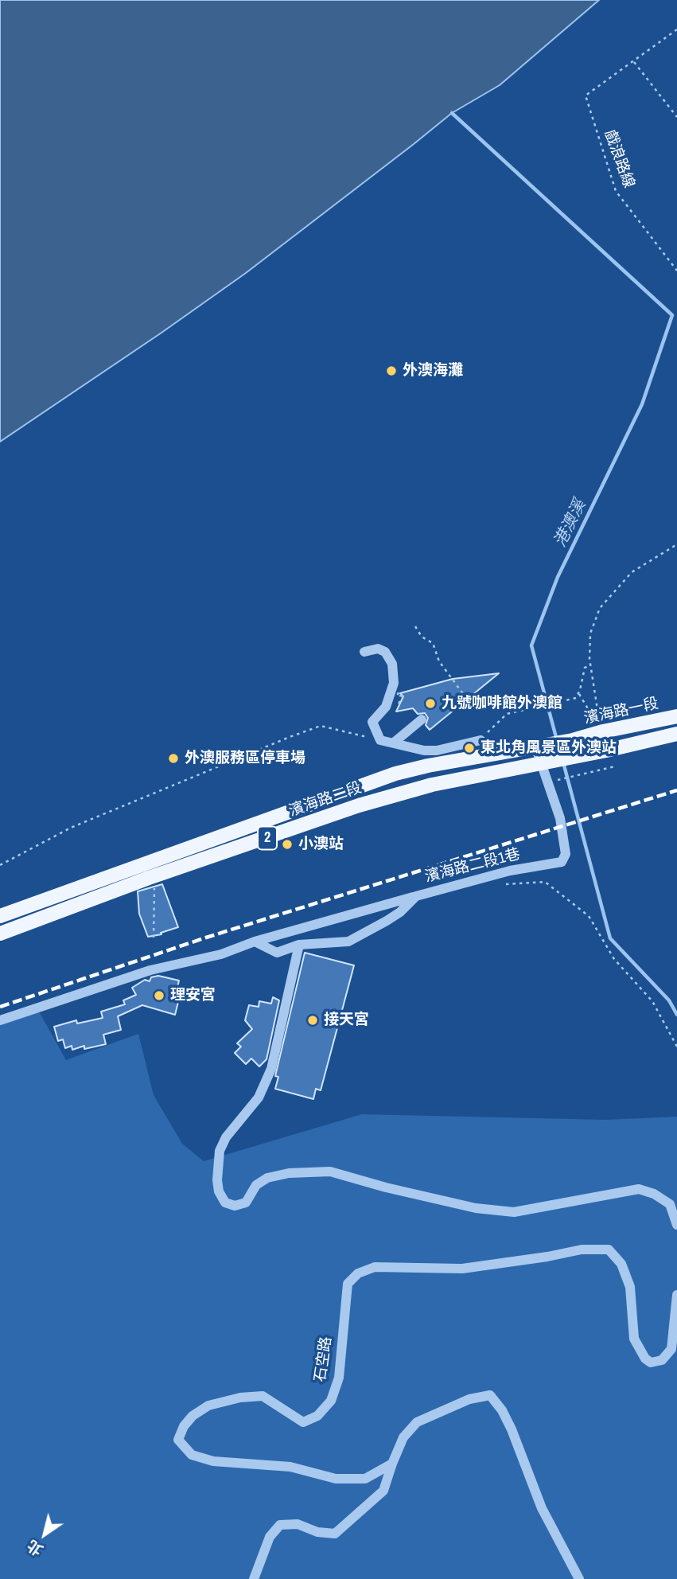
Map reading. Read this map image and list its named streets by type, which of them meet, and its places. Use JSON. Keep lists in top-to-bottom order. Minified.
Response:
{"streets":{"main road":["濱海路一段","濱海路二段","2"],"street":["濱海路二段1巷","石空路"],"path":["戲浪路線"]},"crossings":[["濱海路一段","濱海路二段"],["濱海路一段","濱海路二段1巷"],["濱海路二段","2"],["濱海路二段","濱海路二段1巷"],["2","濱海路二段1巷"]],"water":["港澳溪"],"places":["外澳海灘","九號咖啡館外澳館","東北角風景區外澳站","外澳服務區停車場","小澳站","理安宮","接天宮"],"north":"bottom left"}
